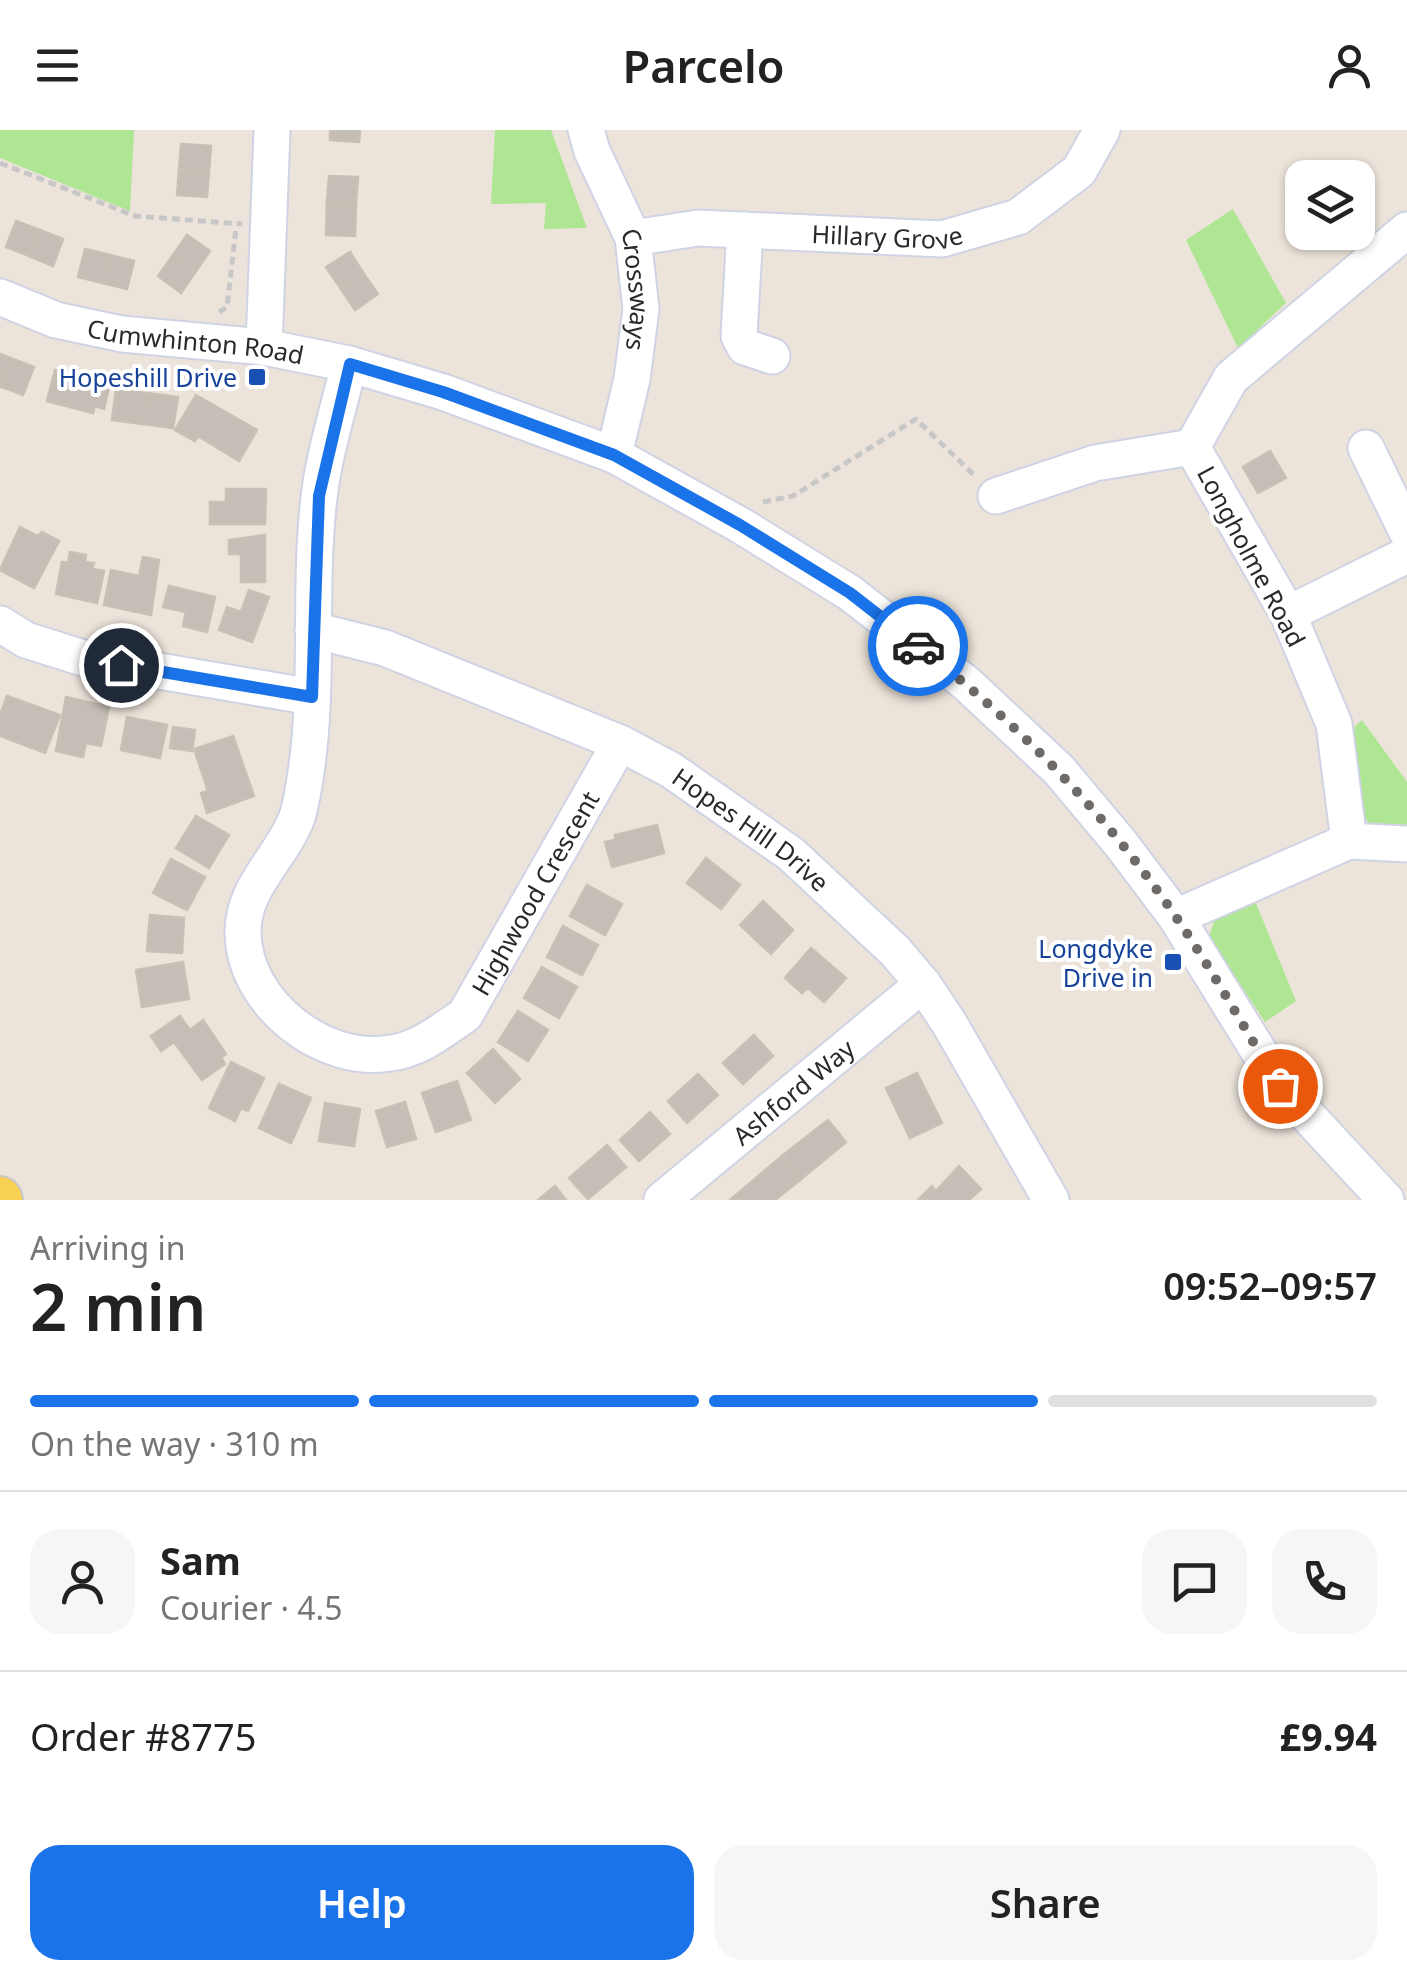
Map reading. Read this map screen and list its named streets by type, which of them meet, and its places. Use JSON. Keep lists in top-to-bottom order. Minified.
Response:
{"streets":{"street":["Hillary Grove","Crossways","Cumwhinton Road","Longholme Road","Hopes Hill Drive","Highwood Crescent","Ashford Way"]},"crossings":[["Hillary Grove","Crossways"],["Crossways","Cumwhinton Road"],["Hopes Hill Drive","Highwood Crescent"],["Hopes Hill Drive","Ashford Way"]],"places":{"transit":["Hopeshill Drive","Longdyke Drive in"]},"page":{"header":"Parcelo","heading":["2 min","Arriving in","09:52–09:57"],"panel":["Sam","Courier · 4.5","Order #8775","£9.94"],"bar":"On the way · 310 m","buttons":["Help","Share"]}}
